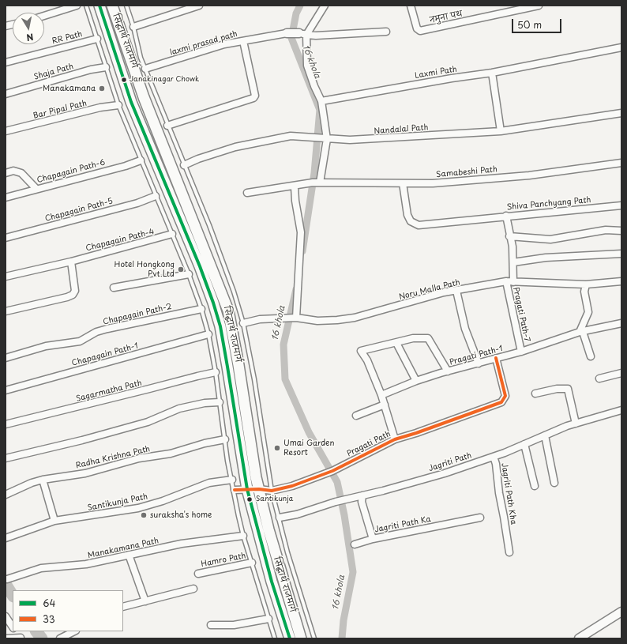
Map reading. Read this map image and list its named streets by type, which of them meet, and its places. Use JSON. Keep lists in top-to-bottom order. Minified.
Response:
{"streets":{"highway":["सिद्धार्थ राजमार्ग"],"street":["नमुना पथ","RR Path","laxmi prasad path","Shaja Path","Laxmi Path","Bar Pipal Path","Nandalal Path","Chapagain Path-6","Samabeshi Path","Shiva Panchyang Path","Chapagain Path-5","Chapagain Path-4","Noru Malla Path","Chapagain Path-2","Pragati Path-7","Chapagain Path-1","Pragati Path-1","Sagarmatha Path","Pragati Path","Radha Krishna Path","Jagriti Path","Jagriti Path Kha","Santikunja Path","Jagriti Path Ka","Manakamana Path","Hamro Path"]},"crossings":[["सिद्धार्थ राजमार्ग","Pragati Path"],["Samabeshi Path","Shiva Panchyang Path"],["Noru Malla Path","Pragati Path-7"],["Pragati Path-7","Pragati Path-1"],["Pragati Path-1","Pragati Path"],["Jagriti Path","Jagriti Path Kha"],["Jagriti Path","Jagriti Path Ka"]],"water":["16 khola"],"places":["Janakinagar Chowk","Manakamana","Hotel Hongkong Pvt.Ltd","Umai Garden Resort","Santikunja","suraksha's home"],"lines":["transit line 64","transit line 33"],"legend":["64","33"],"scale_bar":"50 m","north":"bottom"}
